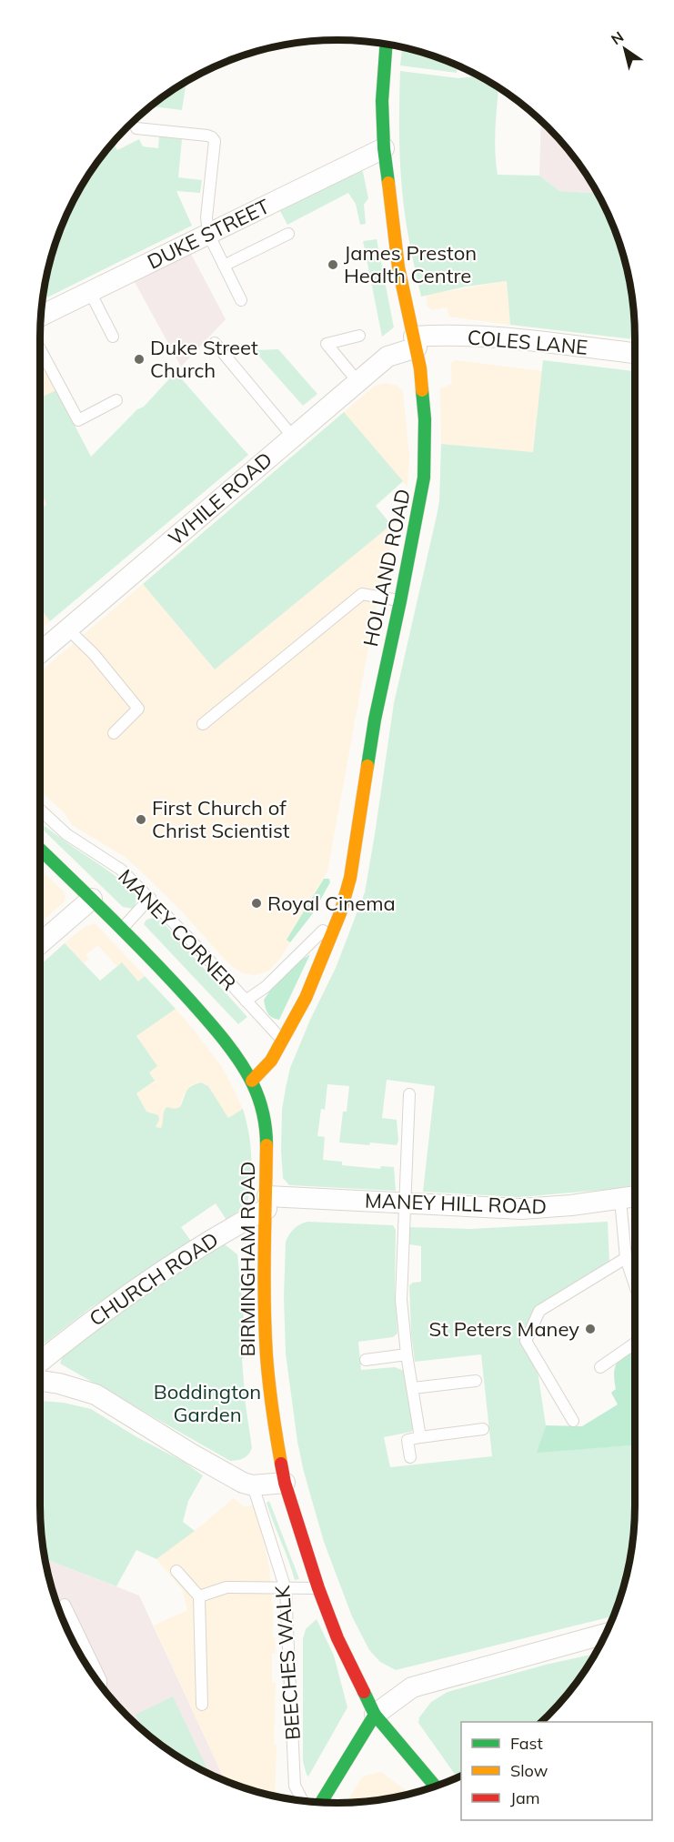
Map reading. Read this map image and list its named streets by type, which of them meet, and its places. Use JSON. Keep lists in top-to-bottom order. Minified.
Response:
{"streets":{"main road":["HOLLAND ROAD","BIRMINGHAM ROAD"],"street":["DUKE STREET","COLES LANE","WHILE ROAD","MANEY HILL ROAD","CHURCH ROAD"],"lane":["MANEY CORNER","BEECHES WALK"]},"crossings":[["DUKE STREET","HOLLAND ROAD"],["COLES LANE","WHILE ROAD"],["COLES LANE","HOLLAND ROAD"],["WHILE ROAD","HOLLAND ROAD"],["HOLLAND ROAD","MANEY CORNER"],["HOLLAND ROAD","BIRMINGHAM ROAD"],["MANEY HILL ROAD","BIRMINGHAM ROAD"],["MANEY HILL ROAD","CHURCH ROAD"],["BIRMINGHAM ROAD","CHURCH ROAD"]],"parks":["Boddington Garden"],"places":["James Preston Health Centre","Duke Street Church","First Church of Christ Scientist","Royal Cinema","St Peters Maney"],"legend":["Fast","Slow","Jam"],"north":"top left"}
